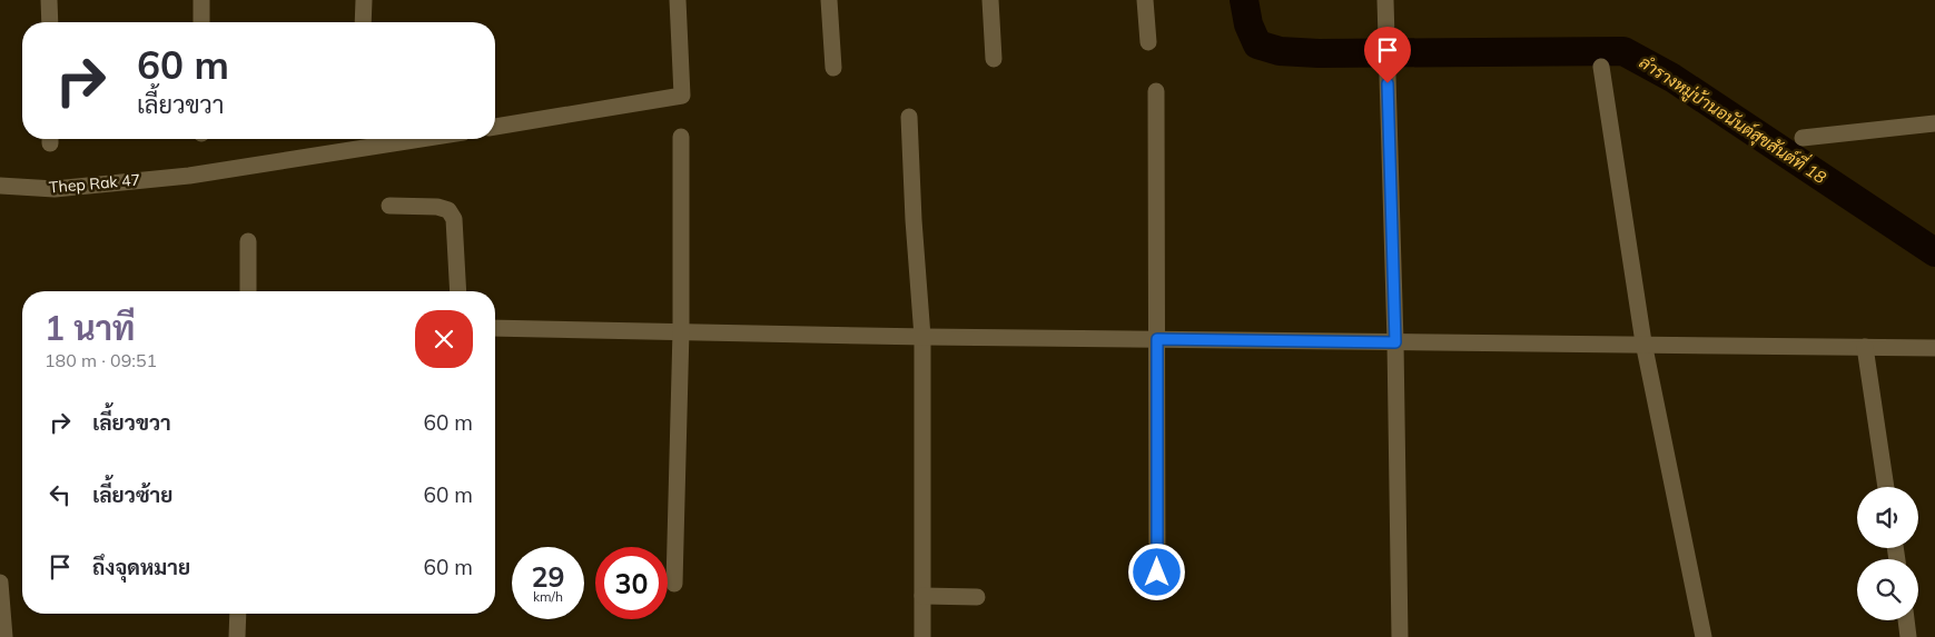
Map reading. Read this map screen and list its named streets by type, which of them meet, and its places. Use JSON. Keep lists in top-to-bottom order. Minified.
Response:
{"streets":{"street":["Thep Rak 47"]},"water":["ลำรางหมู่บ้านอนันต์สุขสันต์ที่ 18"],"page":{"turn":["60 m","เลี้ยวขวา"],"heading":["1 นาที","180 m · 09:51"],"list":[{"name":"เลี้ยวขวา","value":"60 m"},{"name":"เลี้ยวซ้าย","value":"60 m"},{"name":"ถึงจุดหมาย","value":"60 m"}],"speed":"29 km/h","limit":"30"}}
